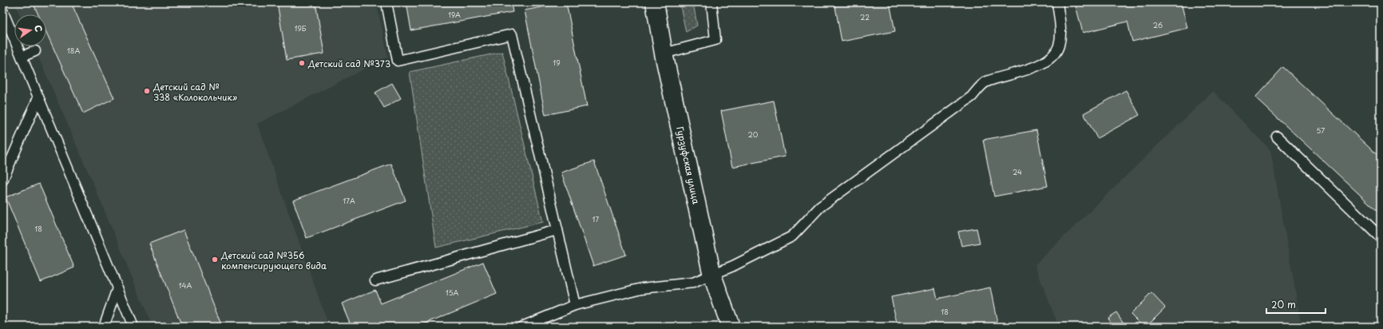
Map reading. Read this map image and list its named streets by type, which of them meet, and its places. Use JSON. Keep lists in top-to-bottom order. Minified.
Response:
{"streets":{"main road":["Гурзуфская улица"]},"places":["Детский сад №373","Детский сад № 338 «Колокольчик»","Детский сад №356 компенсирующего вида"],"house_numbers":["19А","22","26","19Б","18А","19","57","20","24","17А","17","18","14А","15А","18"],"scale_bar":"20 m","north":"right"}
